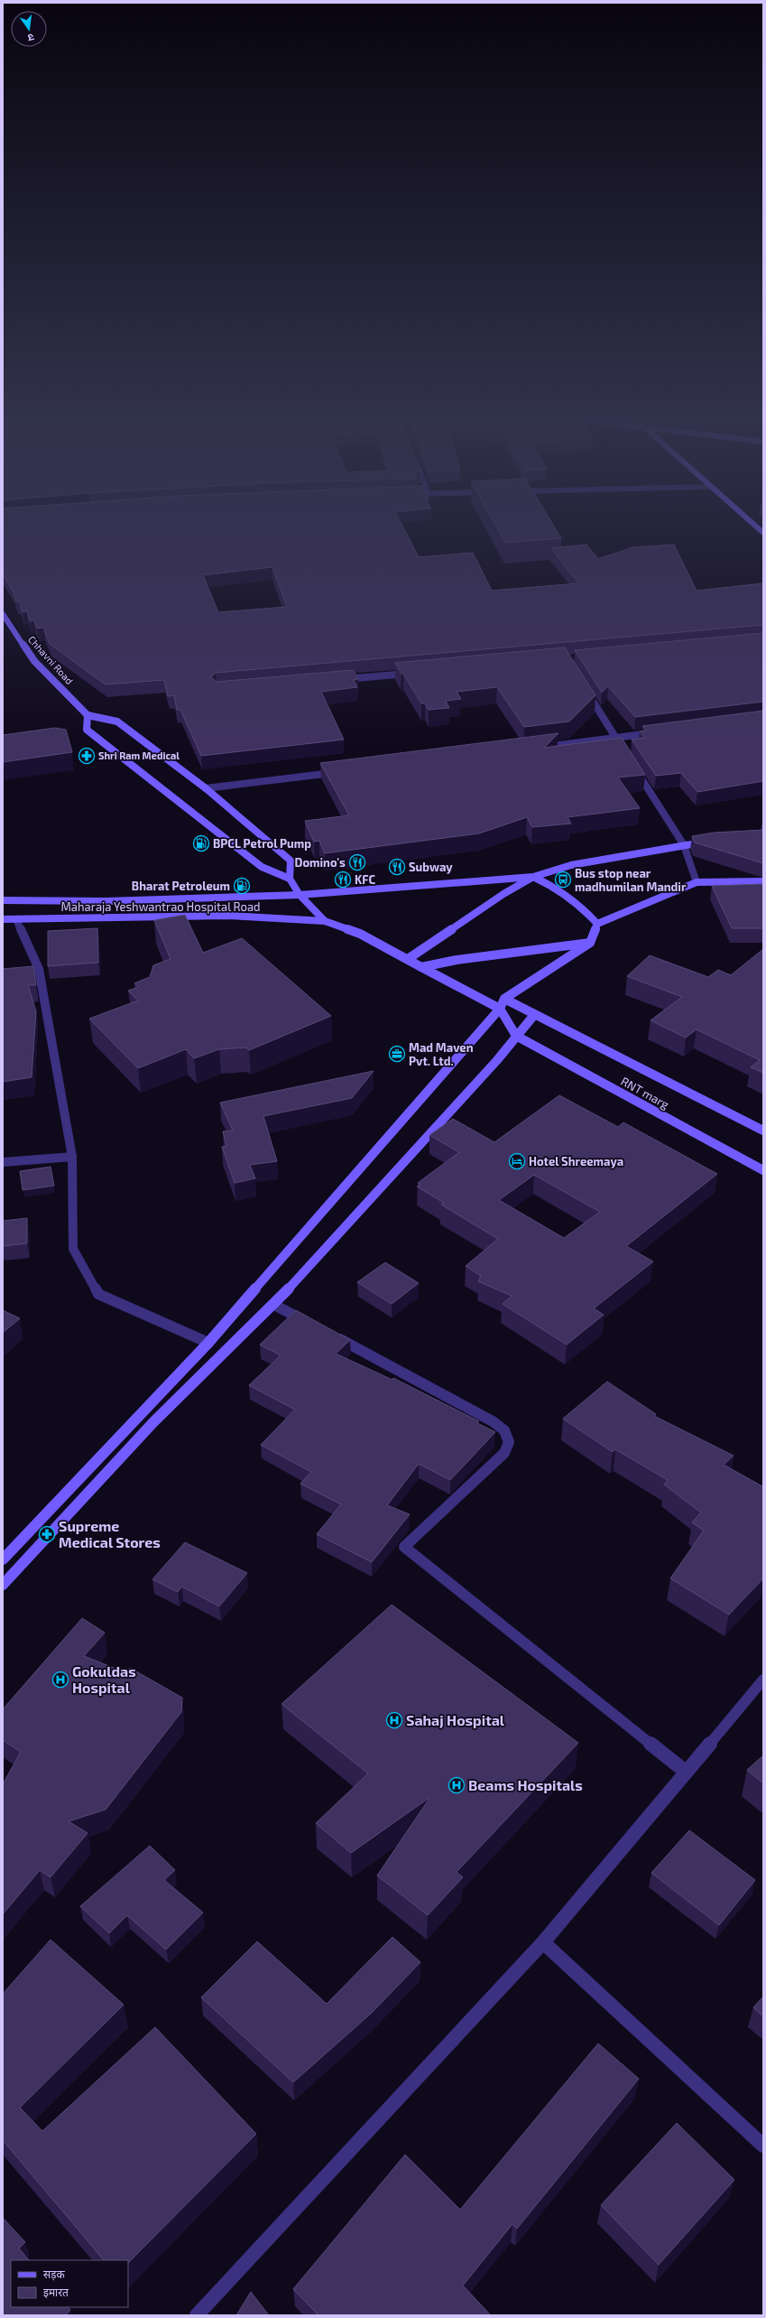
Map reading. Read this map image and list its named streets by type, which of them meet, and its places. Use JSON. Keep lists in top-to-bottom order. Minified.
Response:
{"streets":{"main road":["Chhavni Road","Maharaja Yeshwantrao Hospital Road","RNT marg"]},"places":{"pharmacy":["Shri Ram Medical","Supreme Medical Stores"],"fuel station":["BPCL Petrol Pump","Bharat Petroleum"],"restaurant":["Domino's","Subway","KFC"],"bus stop":["Bus stop near madhumilan Mandir"],"office":["Mad Maven Pvt. Ltd."],"hotel":["Hotel Shreemaya"],"hospital":["Gokuldas Hospital","Sahaj Hospital","Beams Hospitals"]},"legend":["सड़क","इमारत"],"north":"bottom"}
